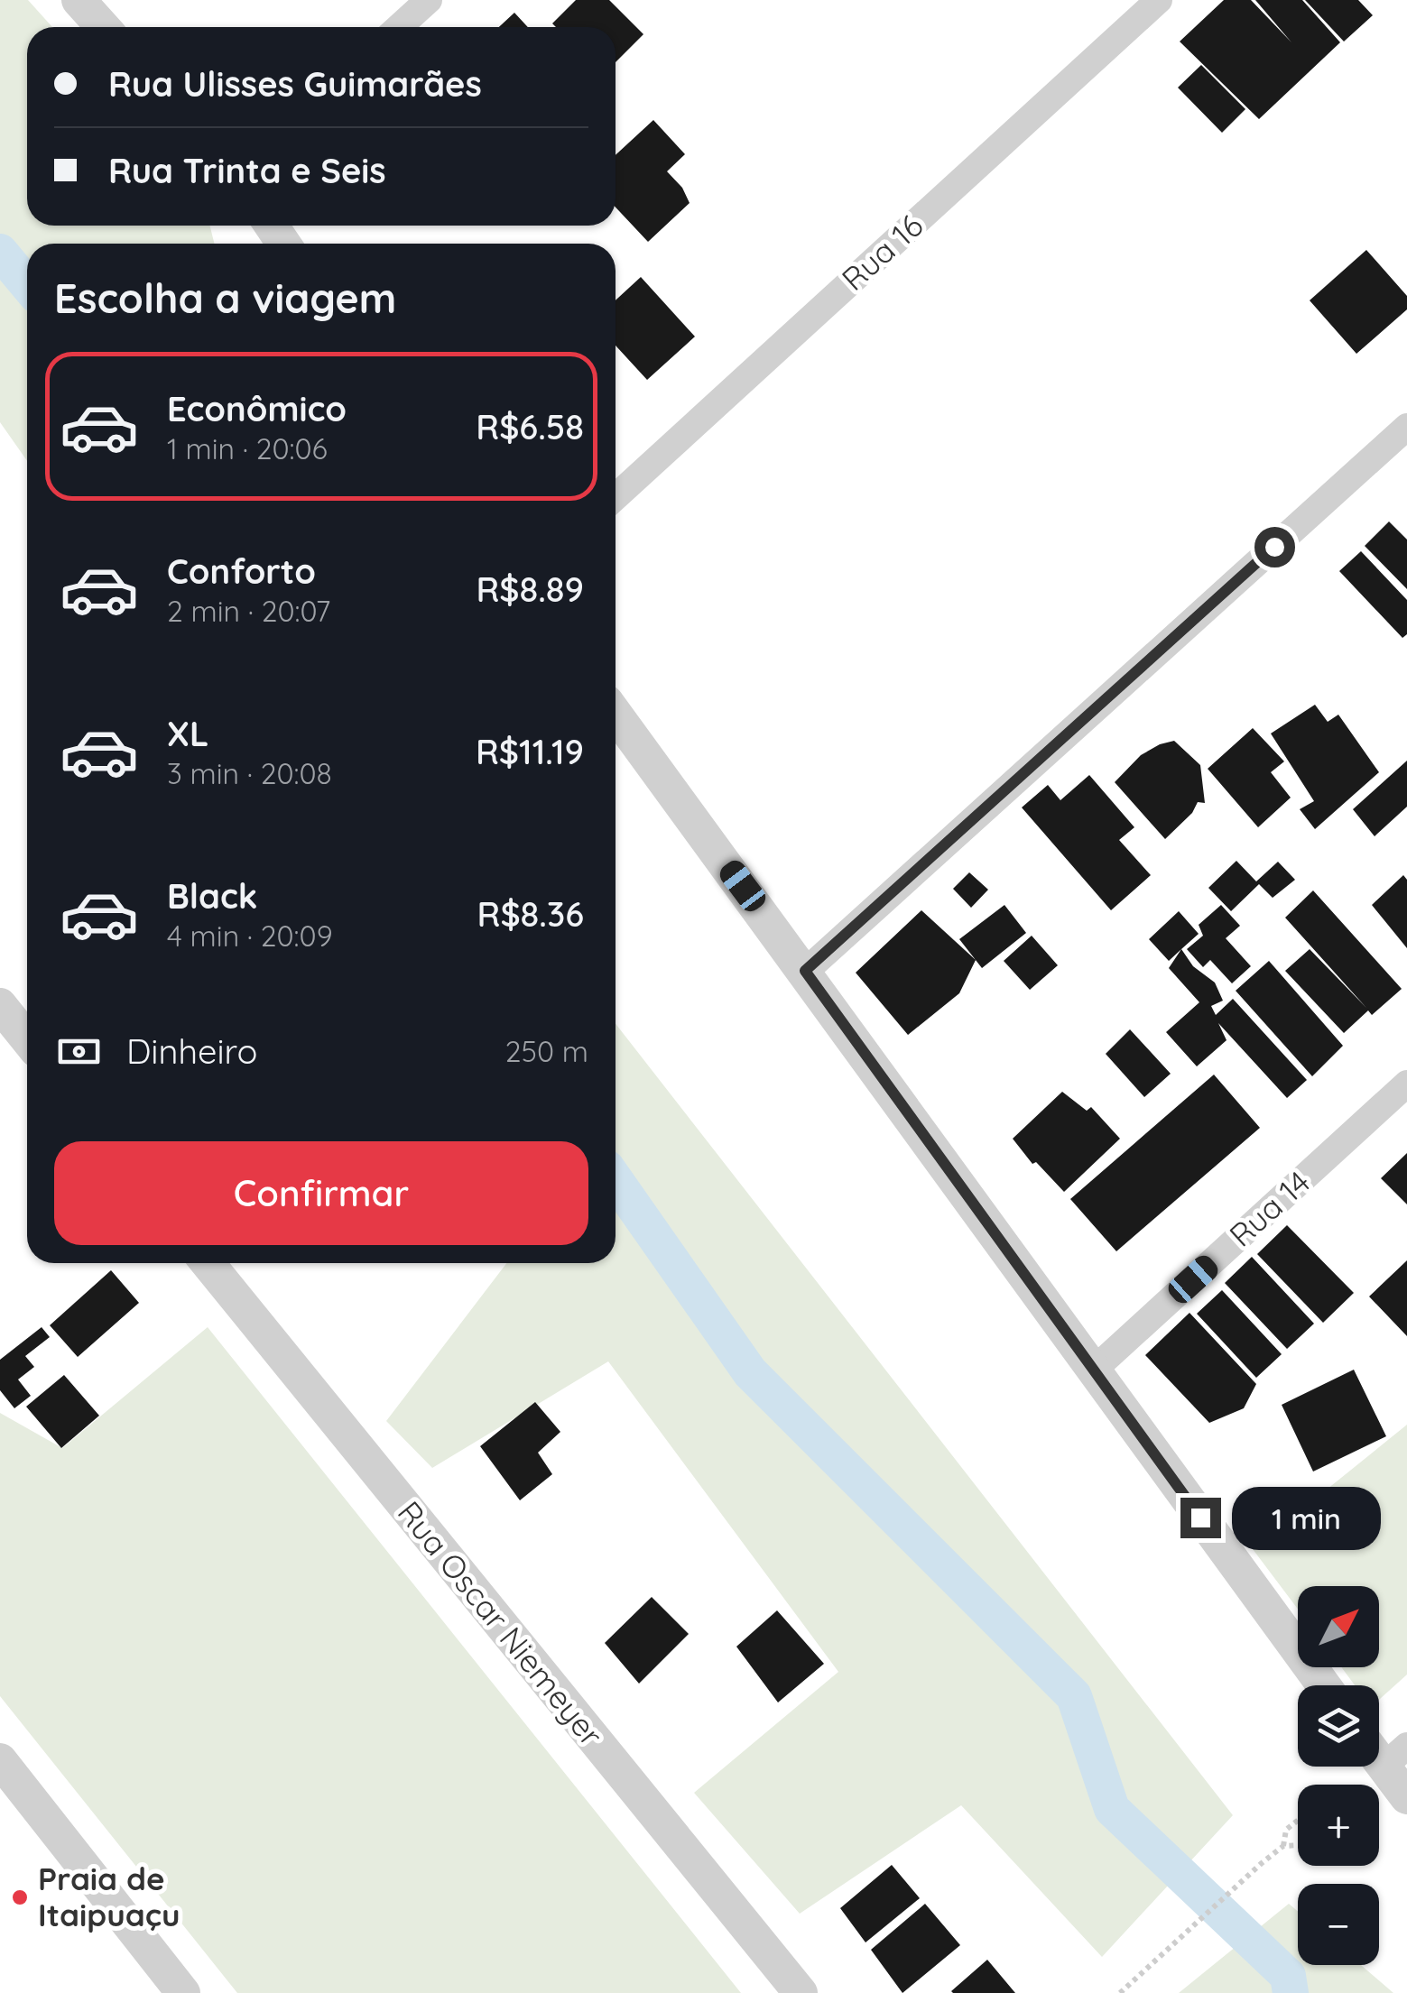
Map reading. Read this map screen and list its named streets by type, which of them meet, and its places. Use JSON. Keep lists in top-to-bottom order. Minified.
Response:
{"streets":{"street":["Rua 16","Rua 14","Rua Oscar Niemeyer"]},"places":["Praia de Itaipuaçu"],"north":"top right","page":{"banner":["Rua Ulisses Guimarães","Rua Trinta e Seis"],"heading":"Escolha a viagem","list":[{"name":"Econômico","note":"1 min · 20:06","value":"R$6.58"},{"name":"Conforto","note":"2 min · 20:07","value":"R$8.89"},{"name":"XL","note":"3 min · 20:08","value":"R$11.19"},{"name":"Black","note":"4 min · 20:09","value":"R$8.36"}],"pay":["Dinheiro","250 m"],"buttons":"Confirmar","bubble":"1 min","map_buttons":["+","−"]}}
